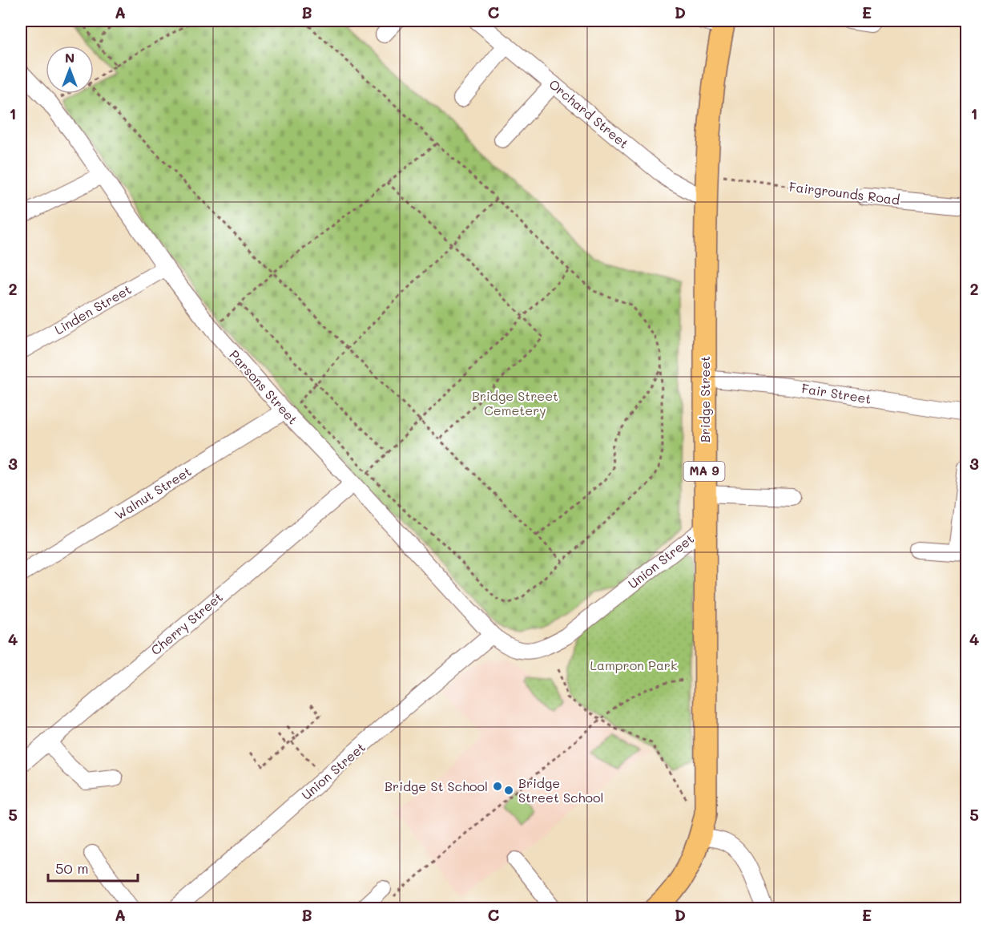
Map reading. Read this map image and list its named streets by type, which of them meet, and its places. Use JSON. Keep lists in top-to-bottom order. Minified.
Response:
{"streets":{"highway":["Bridge Street","MA 9"],"street":["Orchard Street","Fairgrounds Road","Linden Street","Parsons Street","Fair Street","Walnut Street","Union Street","Cherry Street"]},"crossings":[["Orchard Street","Bridge Street"],["Linden Street","Parsons Street"],["Parsons Street","Walnut Street"],["Parsons Street","Union Street"],["Parsons Street","Cherry Street"],["Fair Street","Bridge Street"],["Bridge Street","Union Street"]],"parks":["Bridge Street Cemetery","Lampron Park"],"places":["Bridge St School","Bridge Street School"],"scale_bar":"50 m","north":"top","grid":{"columns":["A","B","C","D","E"],"rows":["1","2","3","4","5"]}}
